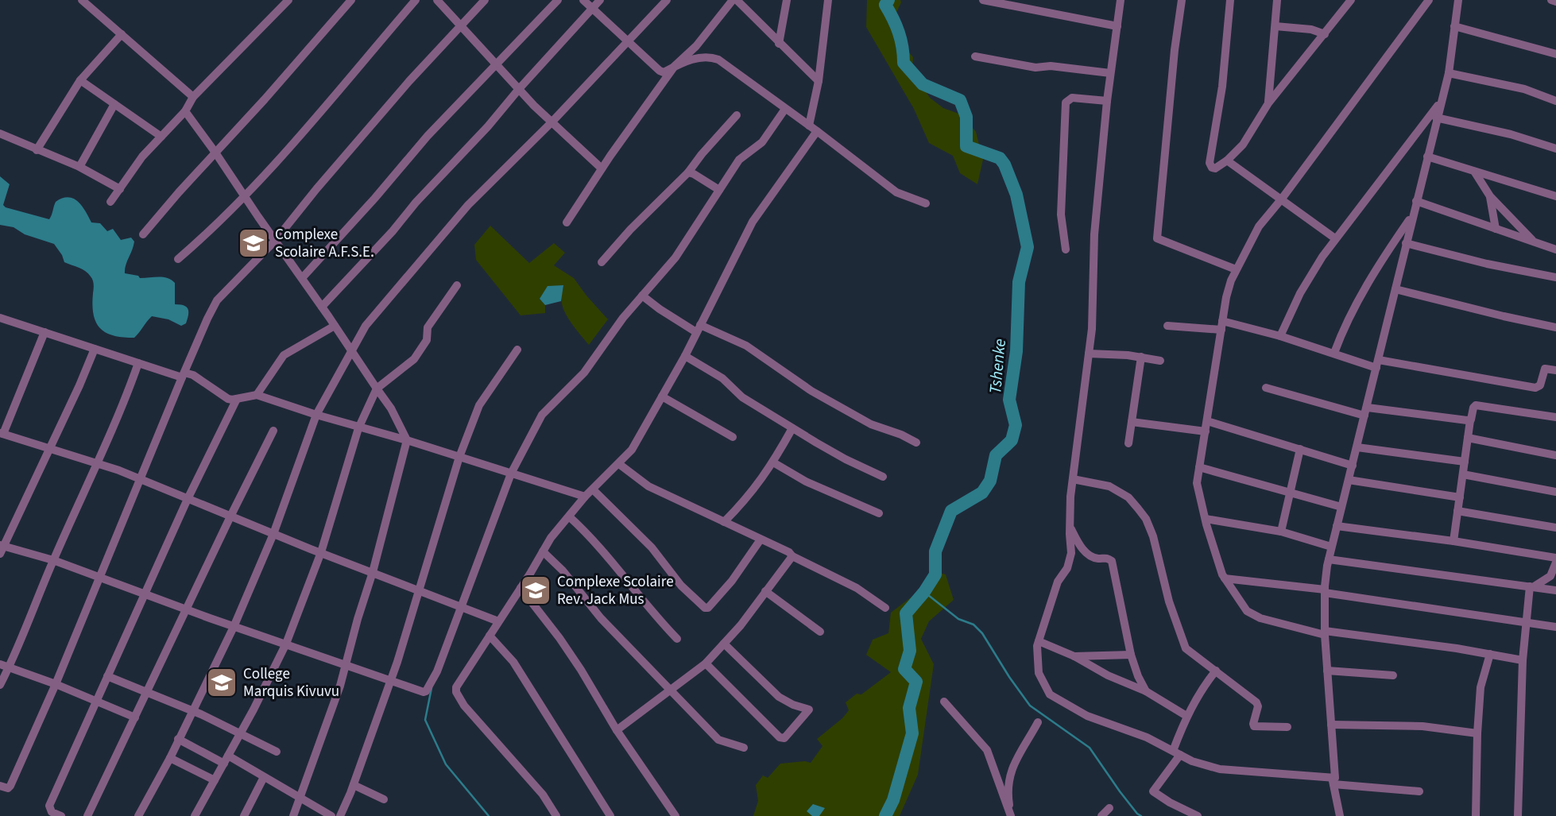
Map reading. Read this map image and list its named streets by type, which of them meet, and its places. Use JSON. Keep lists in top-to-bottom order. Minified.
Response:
{"water":["Tshenke"],"places":{"school or university":["Complexe Scolaire A.F.S.E.","Complexe Scolaire Rev. Jack Mus","College Marquis Kivuvu"]}}
